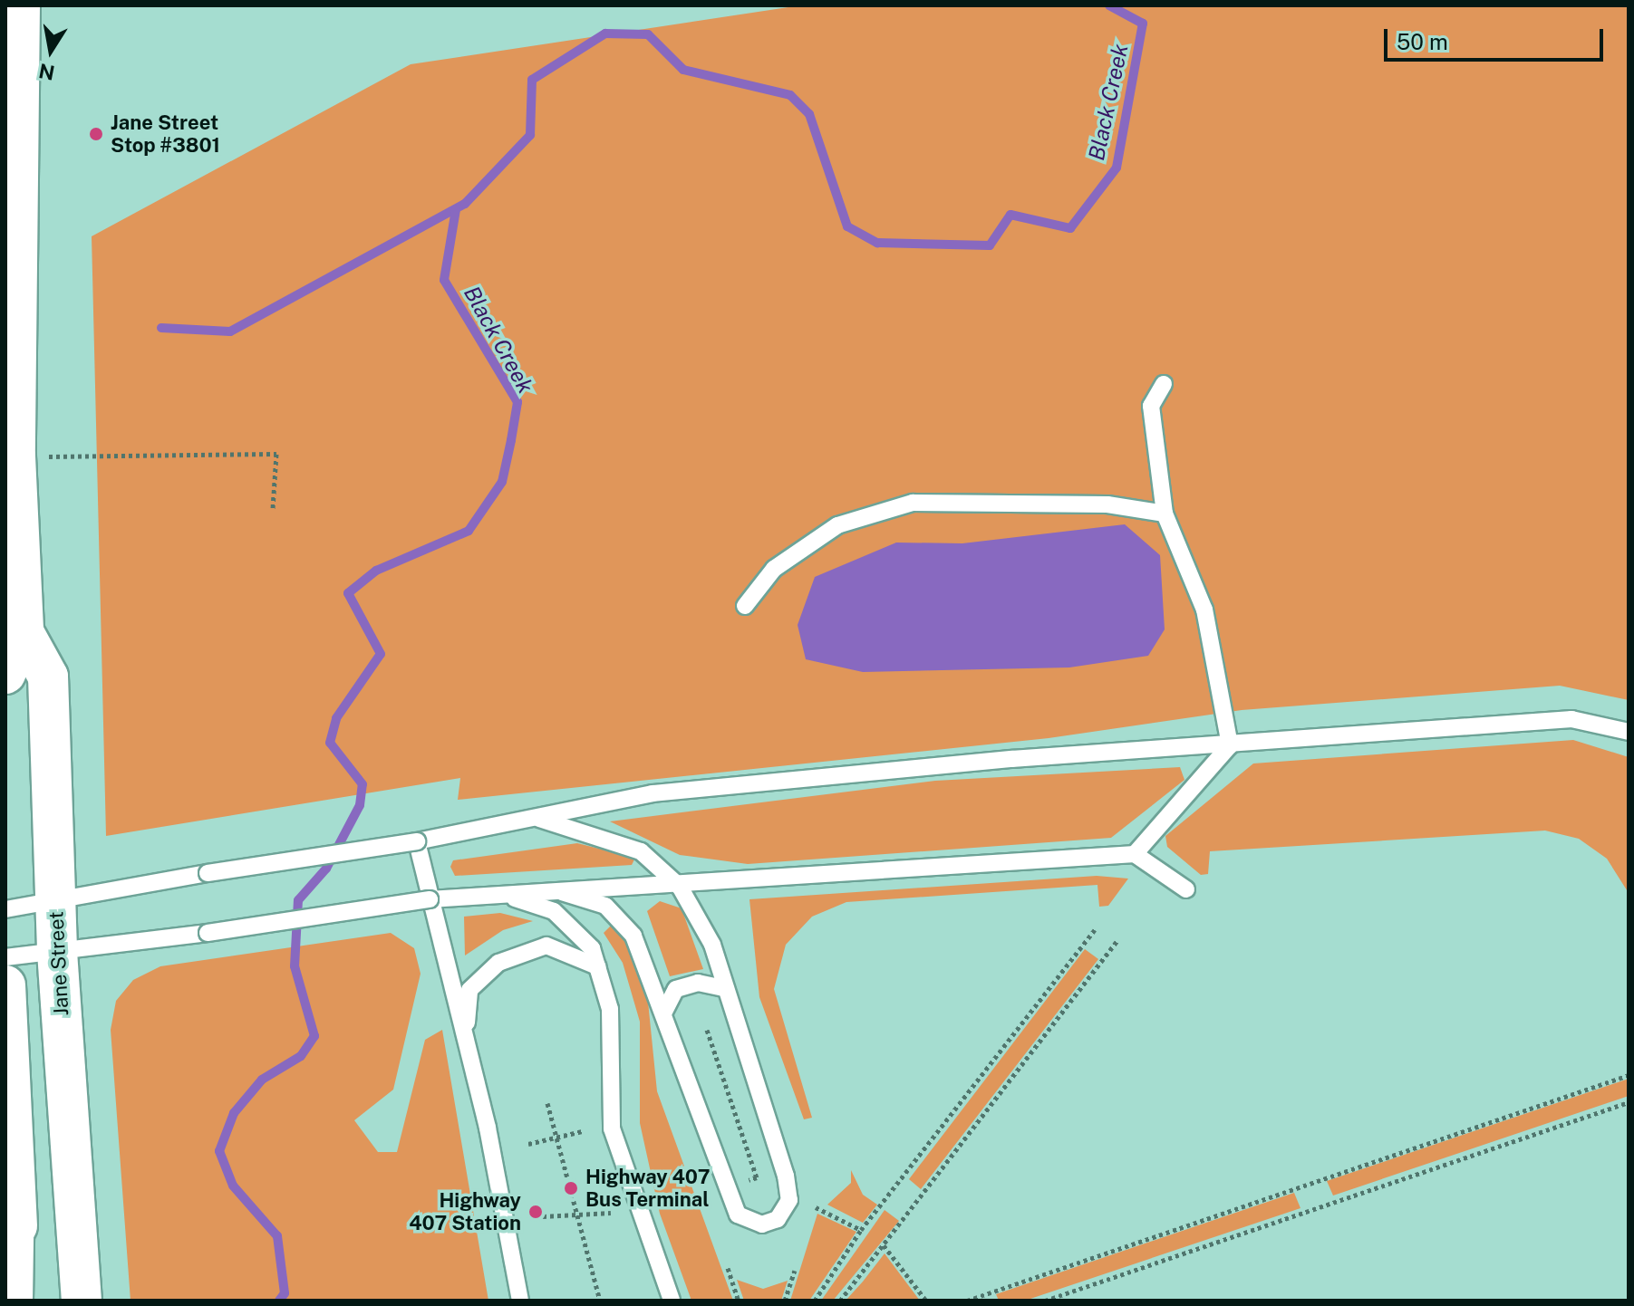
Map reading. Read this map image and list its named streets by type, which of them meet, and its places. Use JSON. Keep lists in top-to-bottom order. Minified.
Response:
{"streets":{"main road":["Jane Street"]},"water":["Black Creek"],"places":["Jane Street Stop #3801","Highway 407 Bus Terminal","Highway 407 Station"],"scale_bar":"50 m","north":"bottom"}
